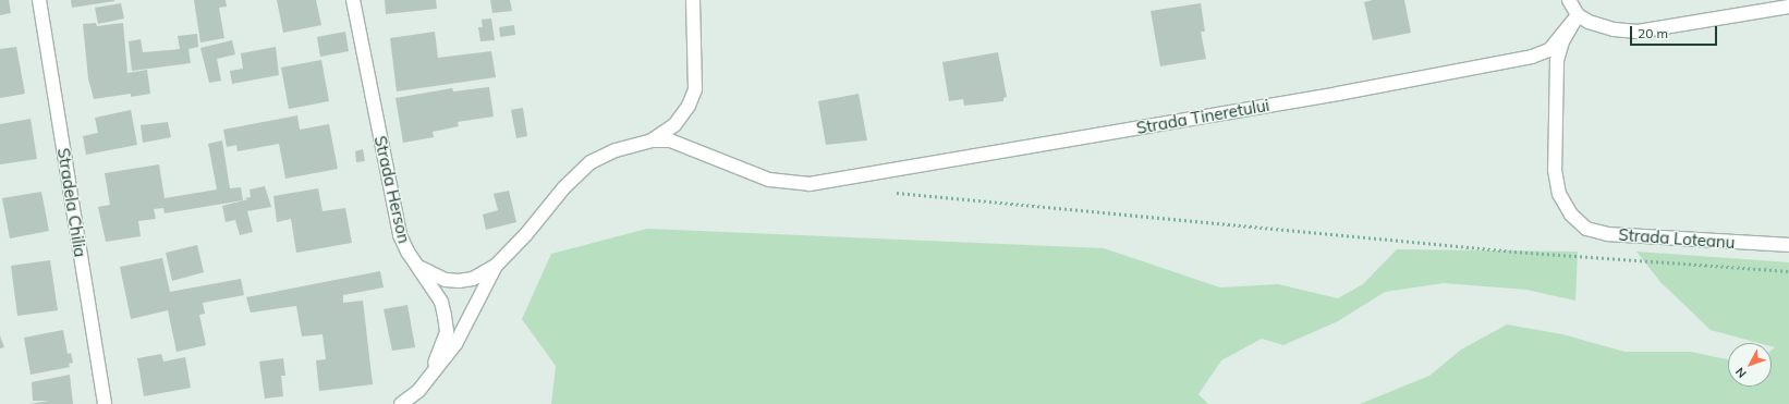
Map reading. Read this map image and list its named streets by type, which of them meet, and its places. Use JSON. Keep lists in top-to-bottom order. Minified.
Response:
{"streets":{"street":["Strada Tineretului","Strada Herson","Stradela Chilia","Strada Loteanu"]},"crossings":[["Strada Tineretului","Strada Loteanu"]],"scale_bar":"20 m","north":"bottom left"}
